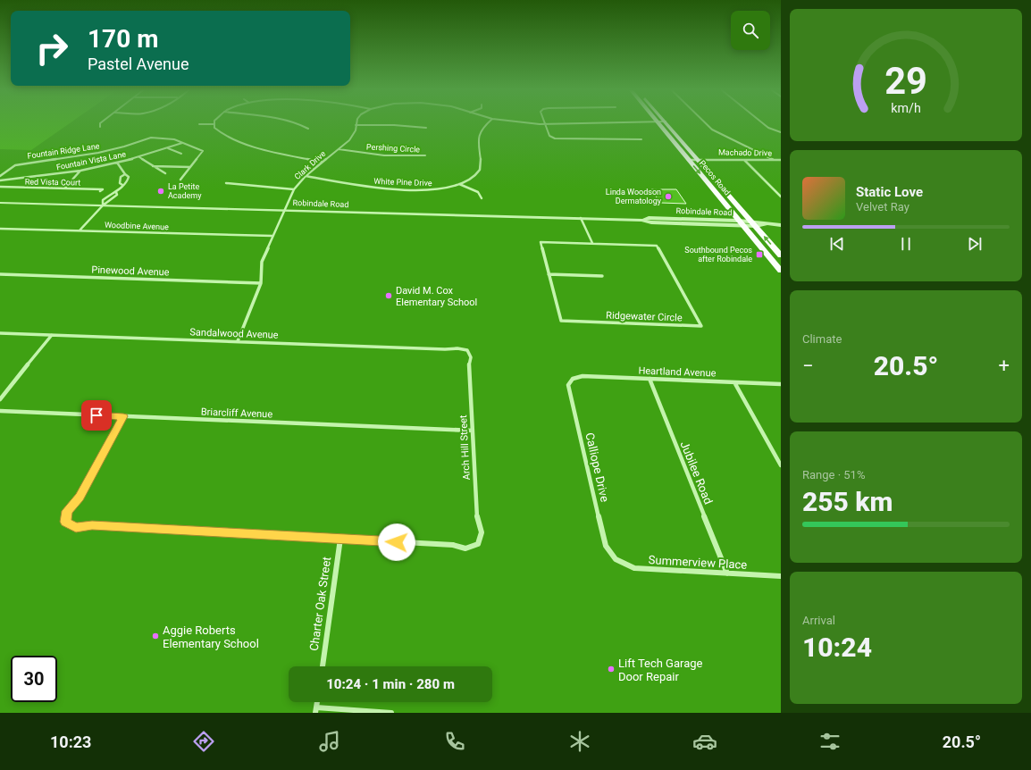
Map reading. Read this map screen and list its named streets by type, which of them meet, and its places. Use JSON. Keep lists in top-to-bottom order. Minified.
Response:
{"streets":{"main road":["Pecos Road"],"street":["Pershing Circle","Fountain Ridge Lane","Machado Drive","Fountain Vista Lane","Clark Drive","Red Vista Court","White Pine Drive","Robindale Road","Woodbine Avenue","Pinewood Avenue","Ridgewater Circle","Sandalwood Avenue","Heartland Avenue","Briarcliff Avenue","Arch Hill Street","Calliope Drive","Jubilee Road","Summerview Place","Charter Oak Street"]},"crossings":[["Pershing Circle","Clark Drive"],["Fountain Ridge Lane","Fountain Vista Lane"],["Machado Drive","Pecos Road"],["Clark Drive","White Pine Drive"],["Clark Drive","Robindale Road"],["Clark Drive","Woodbine Avenue"],["Clark Drive","Pinewood Avenue"],["Clark Drive","Sandalwood Avenue"],["Pecos Road","Robindale Road"],["Sandalwood Avenue","Arch Hill Street"],["Heartland Avenue","Calliope Drive"],["Heartland Avenue","Jubilee Road"],["Briarcliff Avenue","Arch Hill Street"],["Arch Hill Street","Charter Oak Street"],["Calliope Drive","Summerview Place"],["Jubilee Road","Summerview Place"]],"places":{"other":["La Petite Academy","Linda Woodson Dermatology","David M. Cox Elementary School","Aggie Roberts Elementary School","Lift Tech Garage Door Repair"],"transit":["Southbound Pecos after Robindale"]},"page":{"turn":["170 m","Pastel Avenue"],"song":["Static Love","Velvet Ray"],"tile":["Climate",["Range · 51%","255 km"],["Arrival","10:24"]],"heat":["−","20.5°","+"],"limit":"30","trip":"10:24 · 1 min · 280 m","tabs":["10:23","20.5°"],"gauge":["29","km/h"]}}
